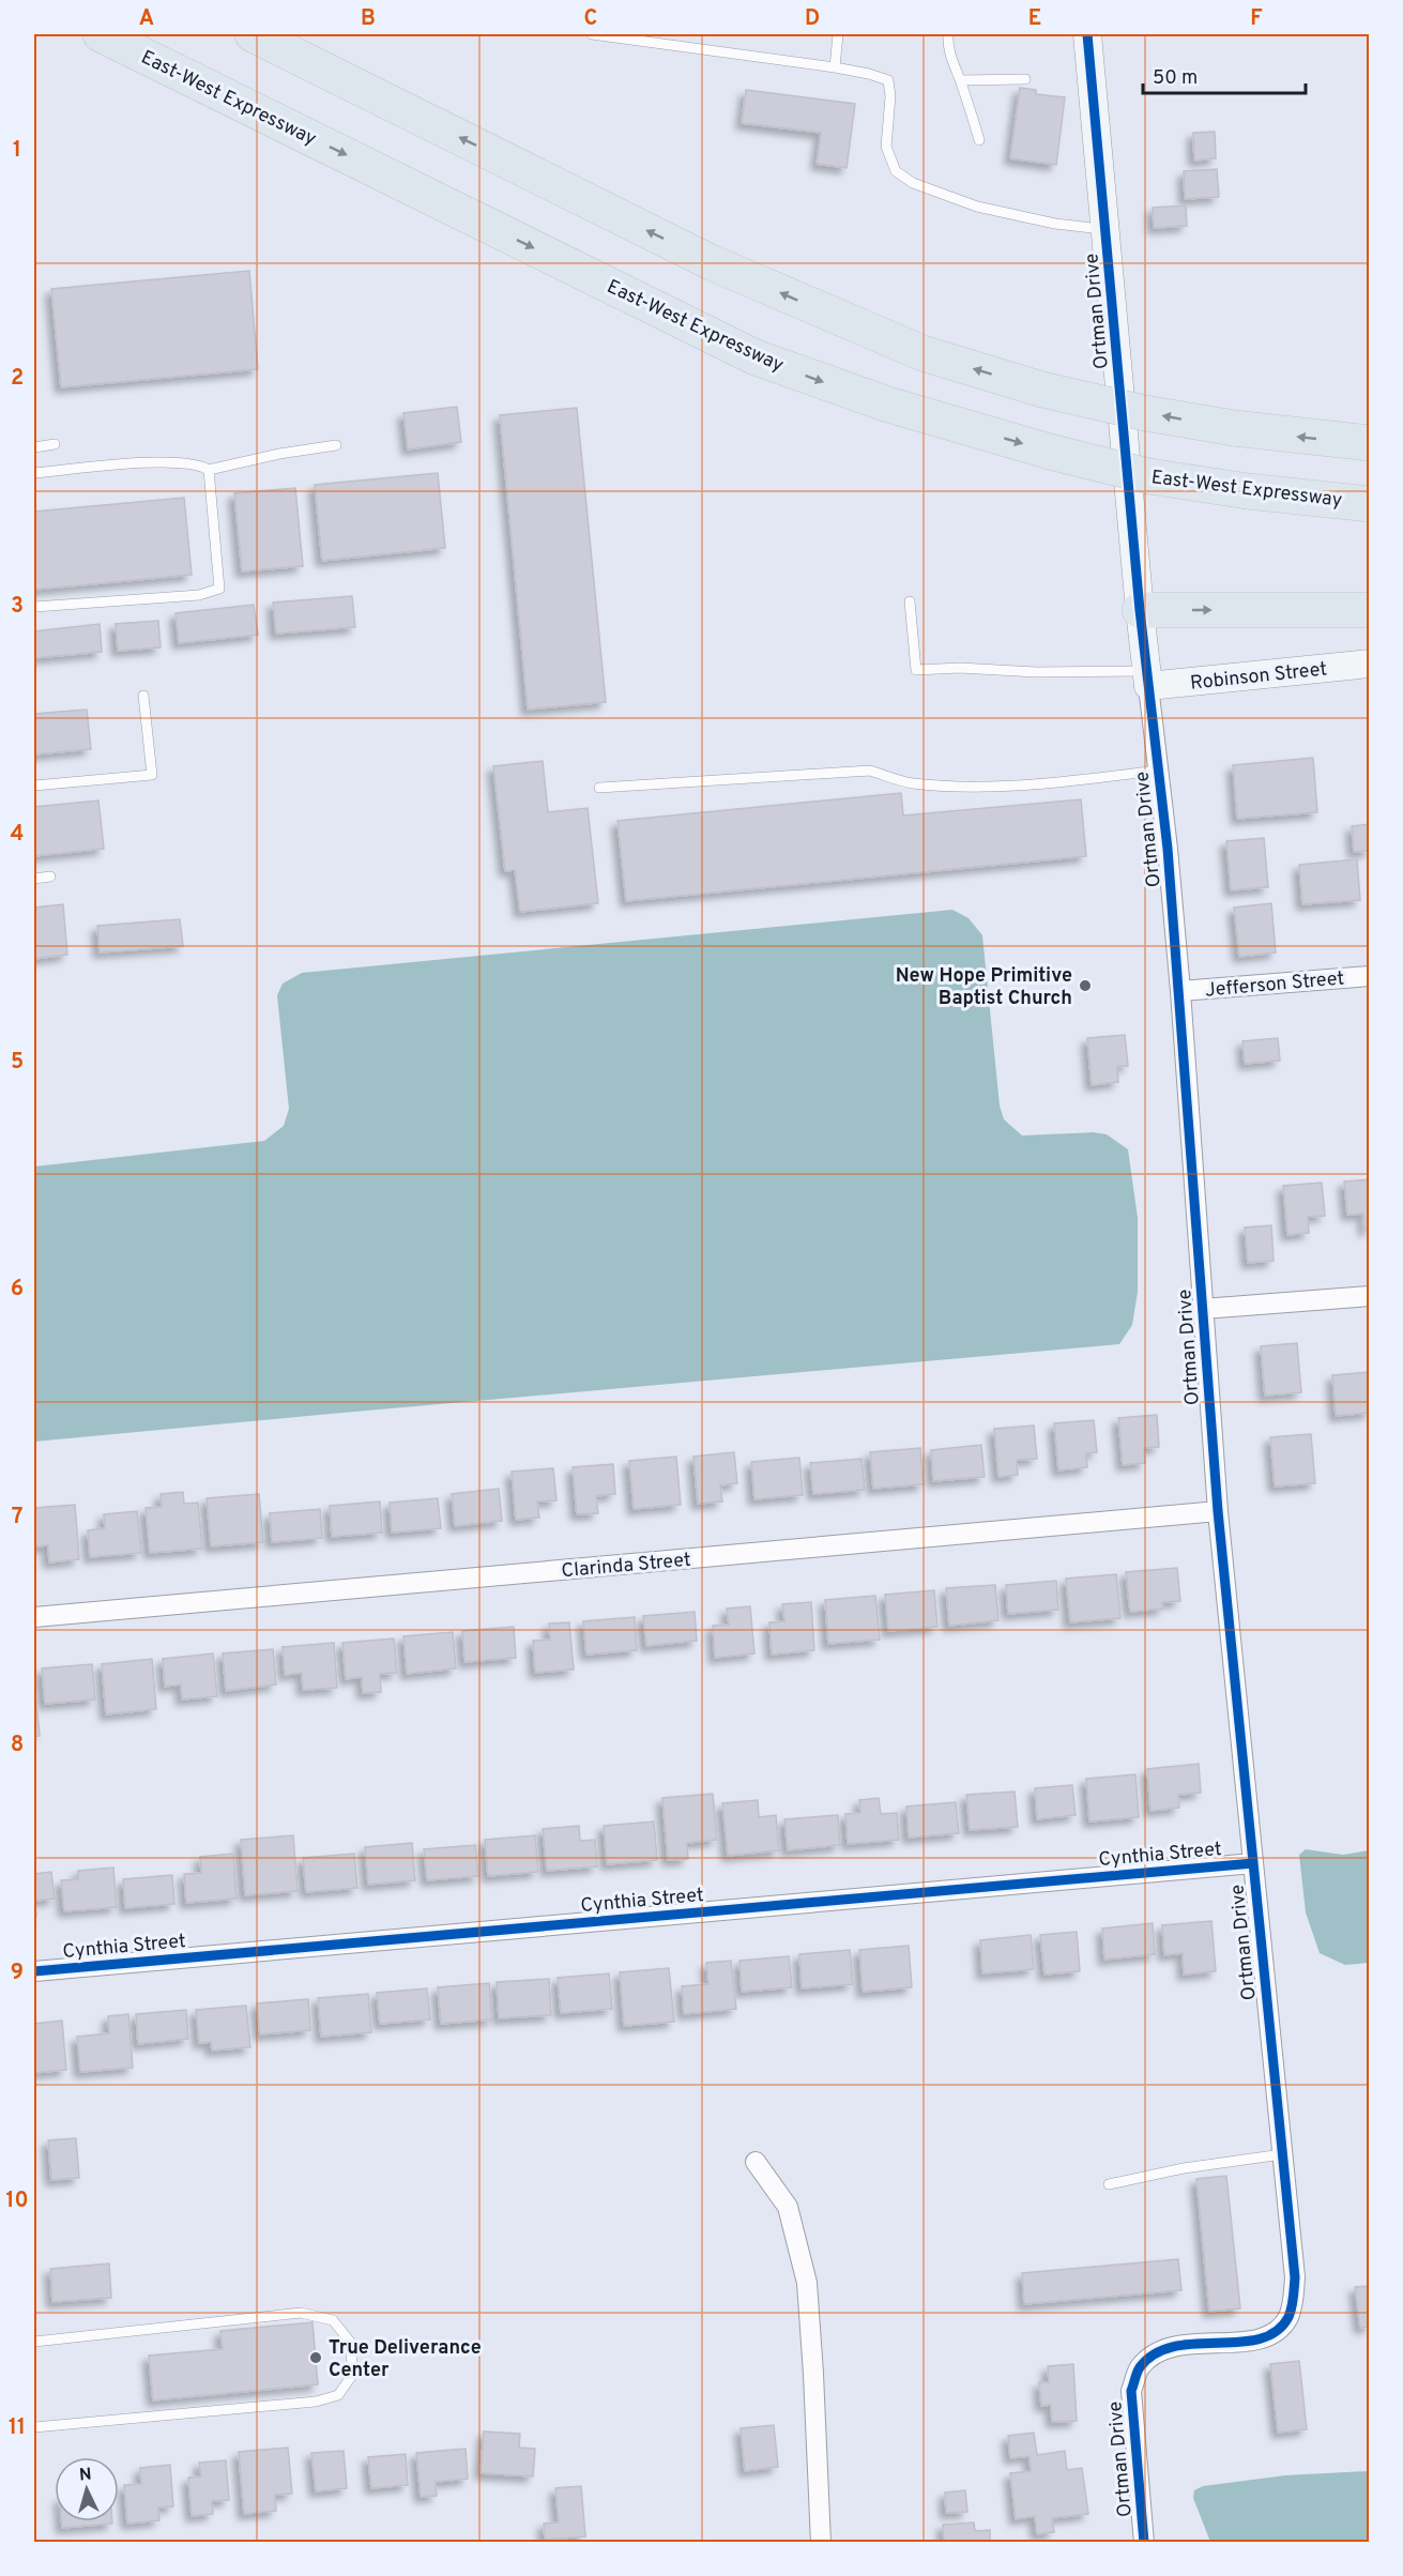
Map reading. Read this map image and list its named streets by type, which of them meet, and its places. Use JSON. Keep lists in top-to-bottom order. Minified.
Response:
{"streets":{"highway":["East-West Expressway"],"main road":["Ortman Drive","Robinson Street"],"street":["Jefferson Street","Clarinda Street","Cynthia Street"]},"crossings":[["Ortman Drive","Robinson Street"],["Ortman Drive","Jefferson Street"],["Ortman Drive","Clarinda Street"],["Ortman Drive","Cynthia Street"]],"places":["New Hope Primitive Baptist Church","True Deliverance Center"],"scale_bar":"50 m","north":"top","grid":{"columns":["A","B","C","D","E","F"],"rows":["1","2","3","4","5","6","7","8","9","10","11"]}}
